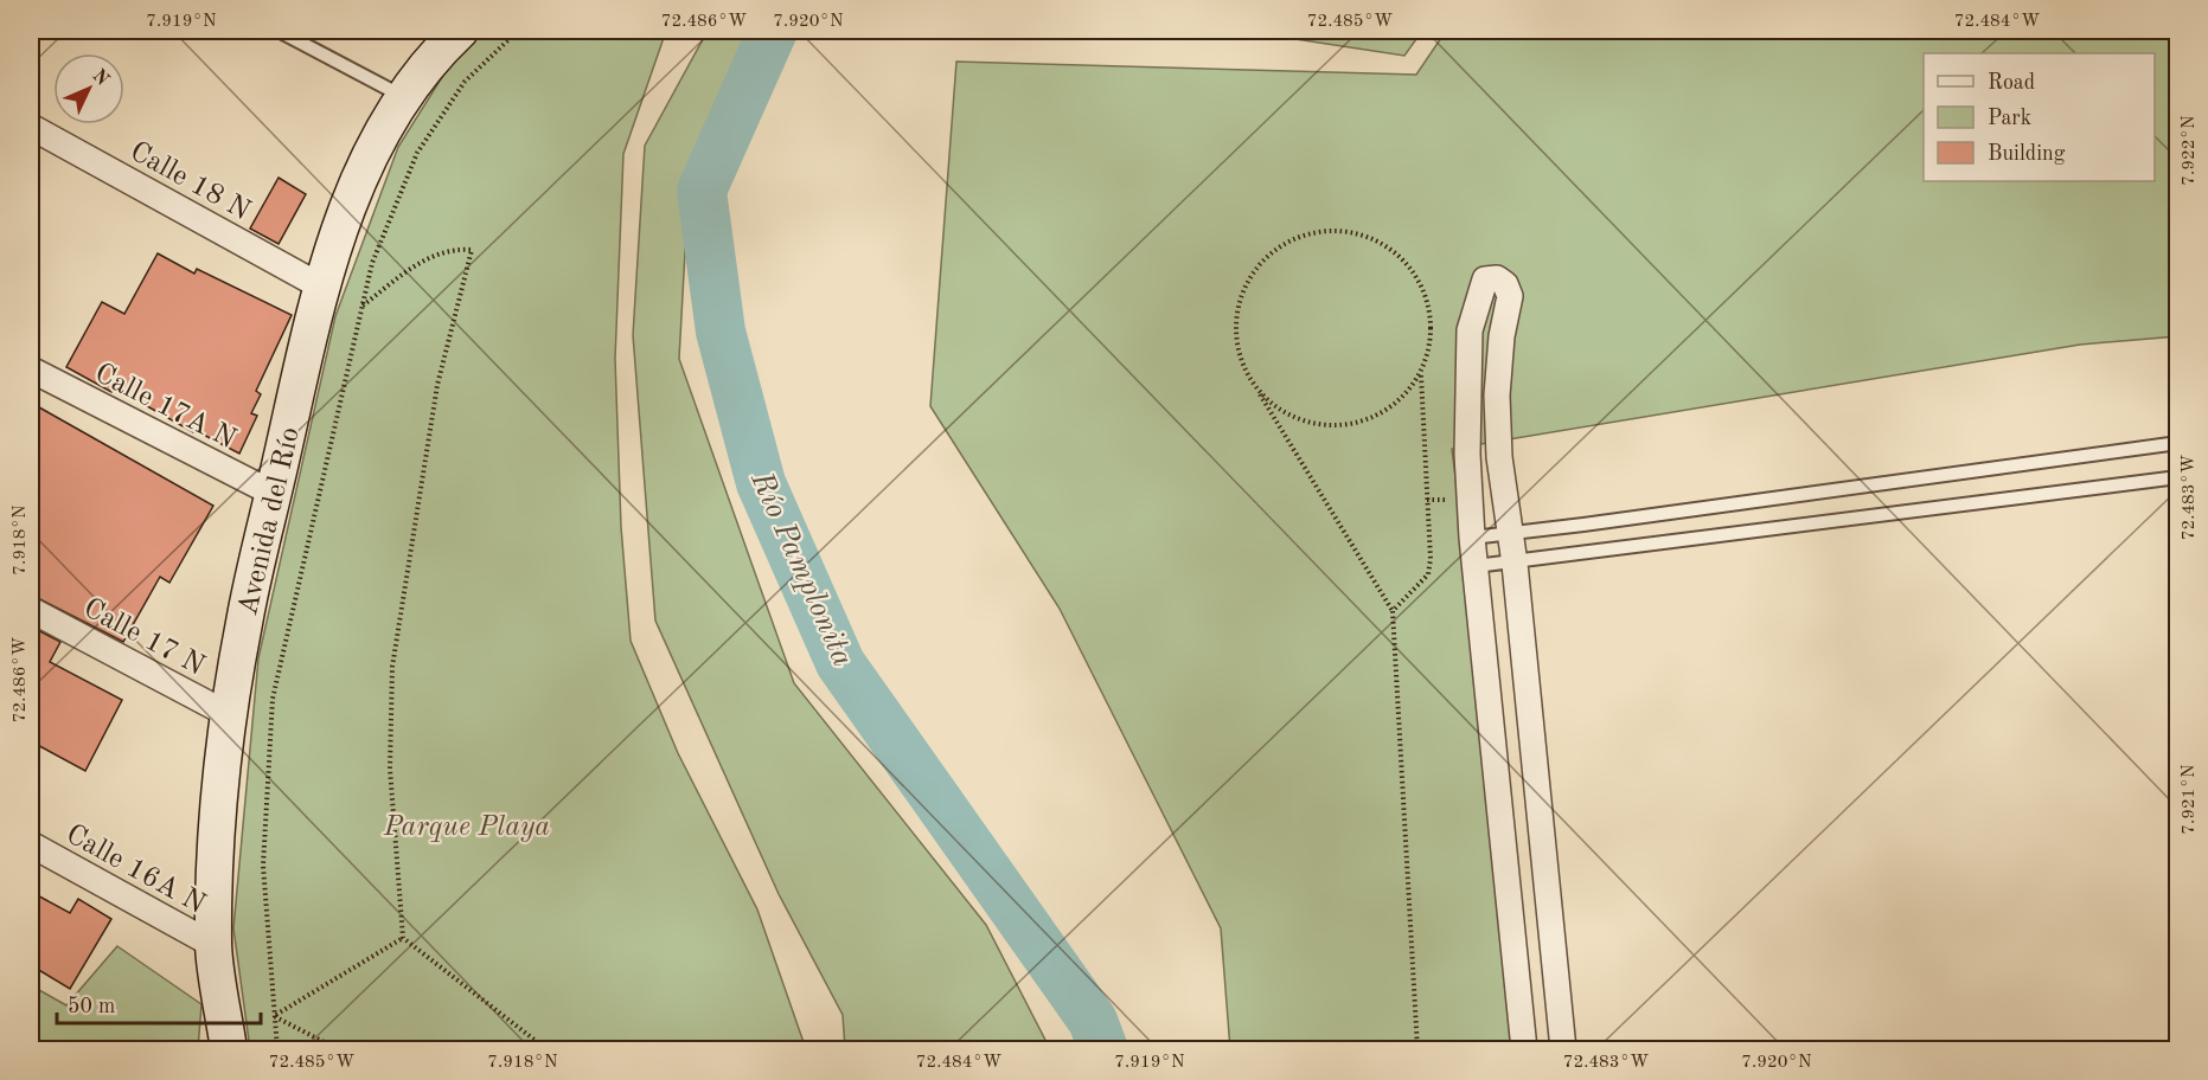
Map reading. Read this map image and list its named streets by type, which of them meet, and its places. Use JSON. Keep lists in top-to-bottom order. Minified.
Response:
{"streets":{"main road":["Avenida del Río"],"street":["Calle 18 N","Calle 17A N","Calle 17 N","Calle 16A N"]},"crossings":[["Calle 18 N","Avenida del Río"],["Calle 17A N","Avenida del Río"],["Avenida del Río","Calle 17 N"],["Avenida del Río","Calle 16A N"]],"water":["Río Pamplonita"],"parks":["Parque Playa"],"legend":["Road","Park","Building"],"scale_bar":"50 m","north":"top right","coordinates":["7.919°N","72.486°W","7.920°N","72.485°W","72.484°W","7.922°N","72.483°W","7.918°N","7.921°N"]}
